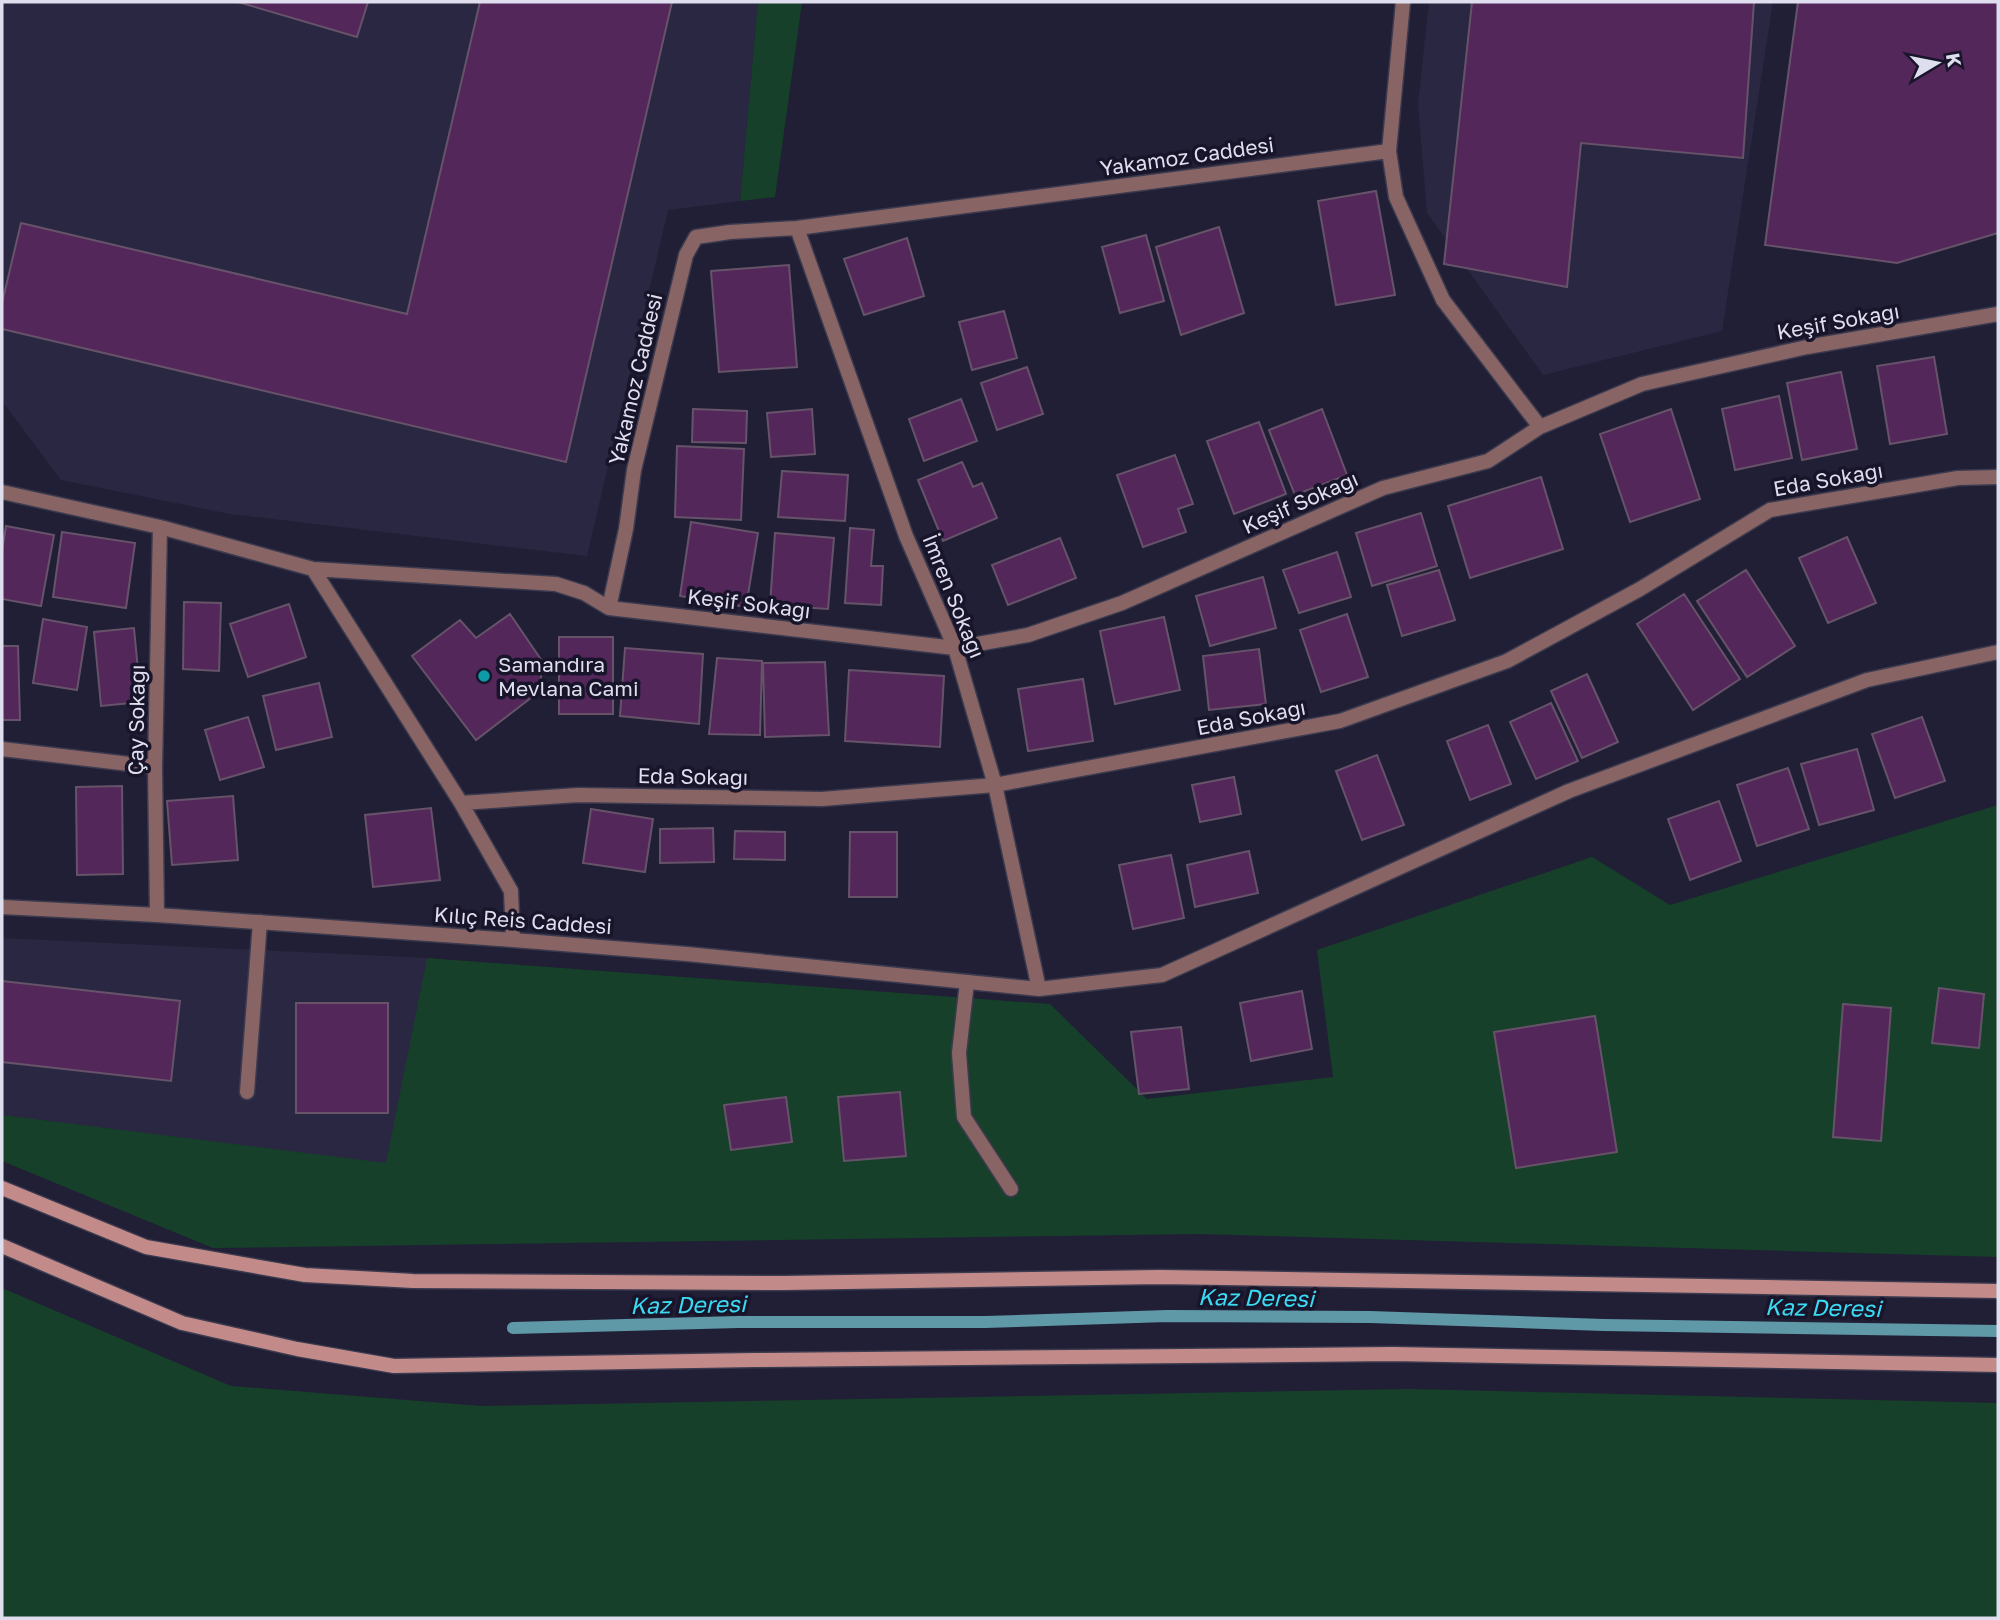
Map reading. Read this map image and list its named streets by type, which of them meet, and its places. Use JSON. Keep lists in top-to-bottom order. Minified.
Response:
{"streets":{"street":["Yakamoz Caddesi","Keşif Sokağı","Eda Sokağı","İmren Sokağı","Çay Sokağı","Kılıç Reis Caddesi"]},"crossings":[["Yakamoz Caddesi","Keşif Sokağı"],["Yakamoz Caddesi","İmren Sokağı"],["Keşif Sokağı","İmren Sokağı"],["Eda Sokağı","İmren Sokağı"],["İmren Sokağı","Kılıç Reis Caddesi"],["Çay Sokağı","Kılıç Reis Caddesi"]],"water":["Kaz Deresi"],"places":["Samandıra Mevlana Cami"],"north":"right"}
